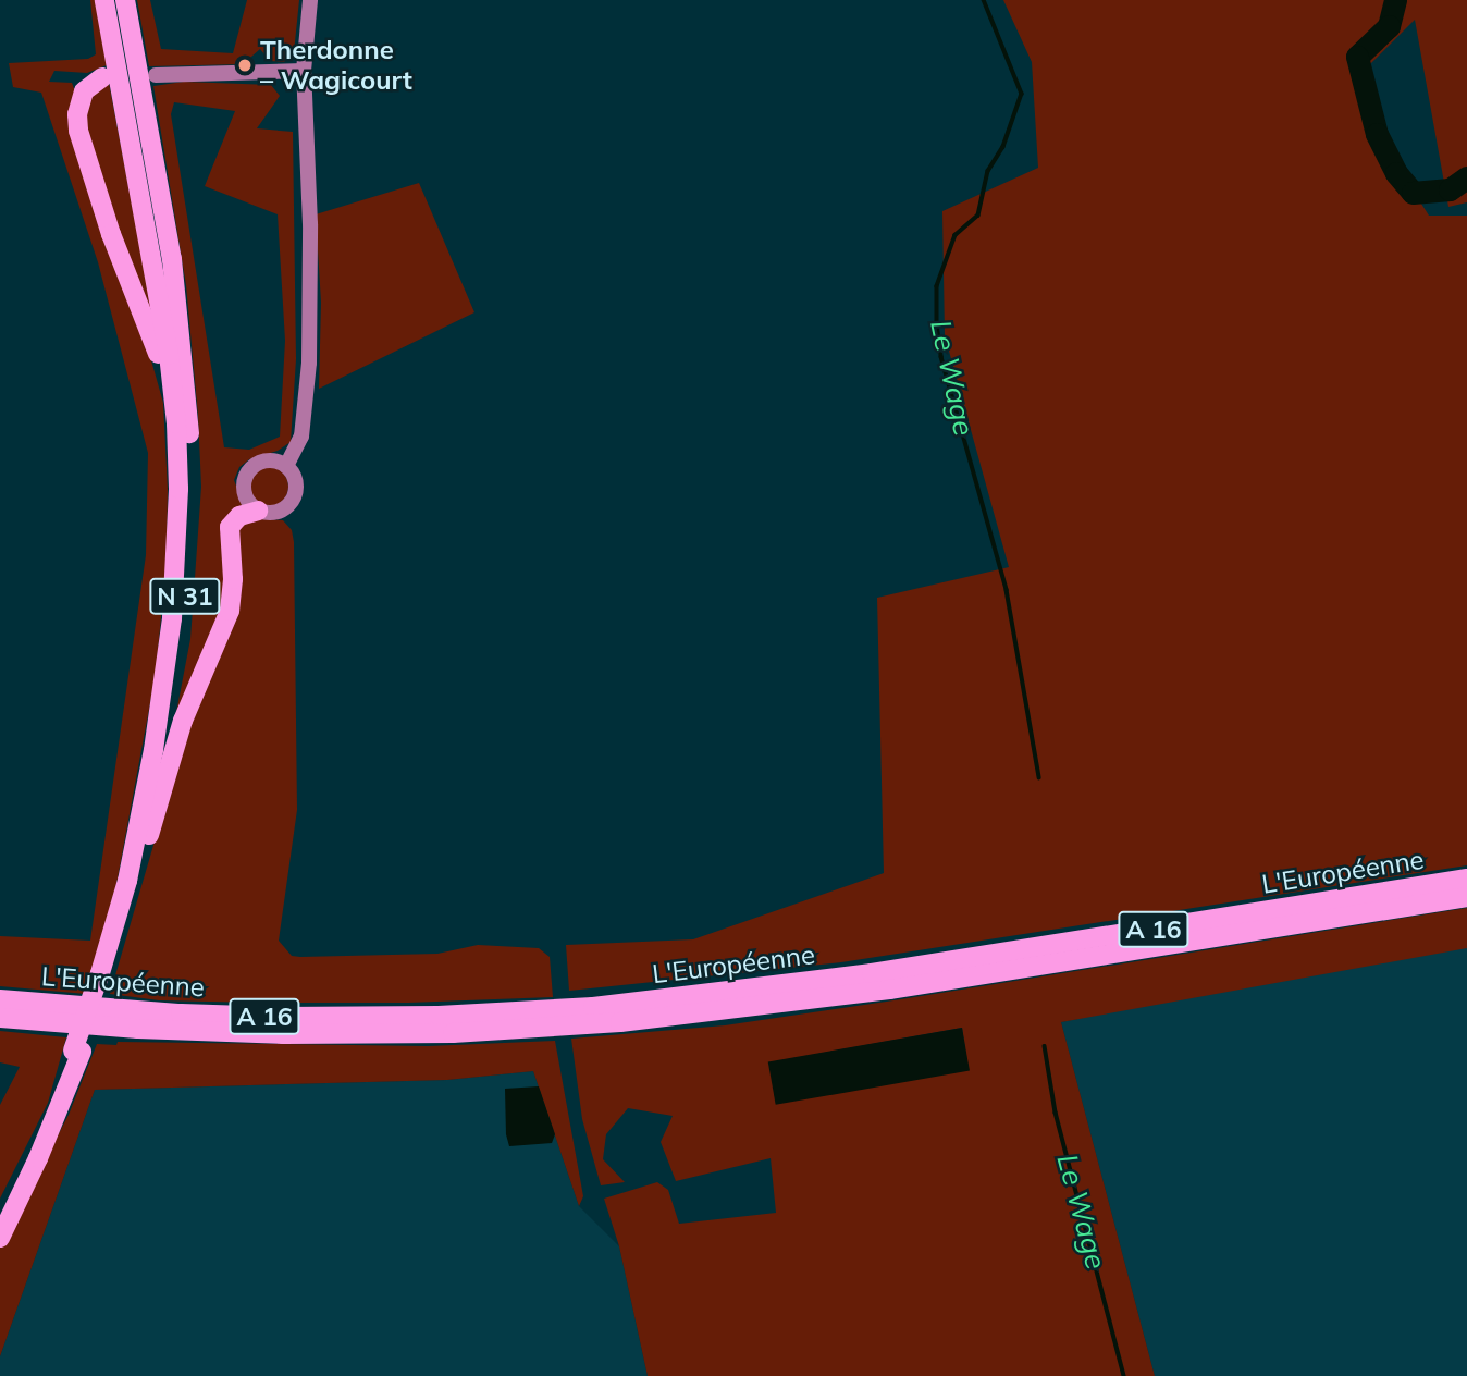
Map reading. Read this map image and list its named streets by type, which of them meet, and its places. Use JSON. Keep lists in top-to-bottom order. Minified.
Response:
{"streets":{"highway":["N 31","L'Européenne","A 16"]},"water":["Le Wage"],"places":["Therdonne – Wagicourt"]}
